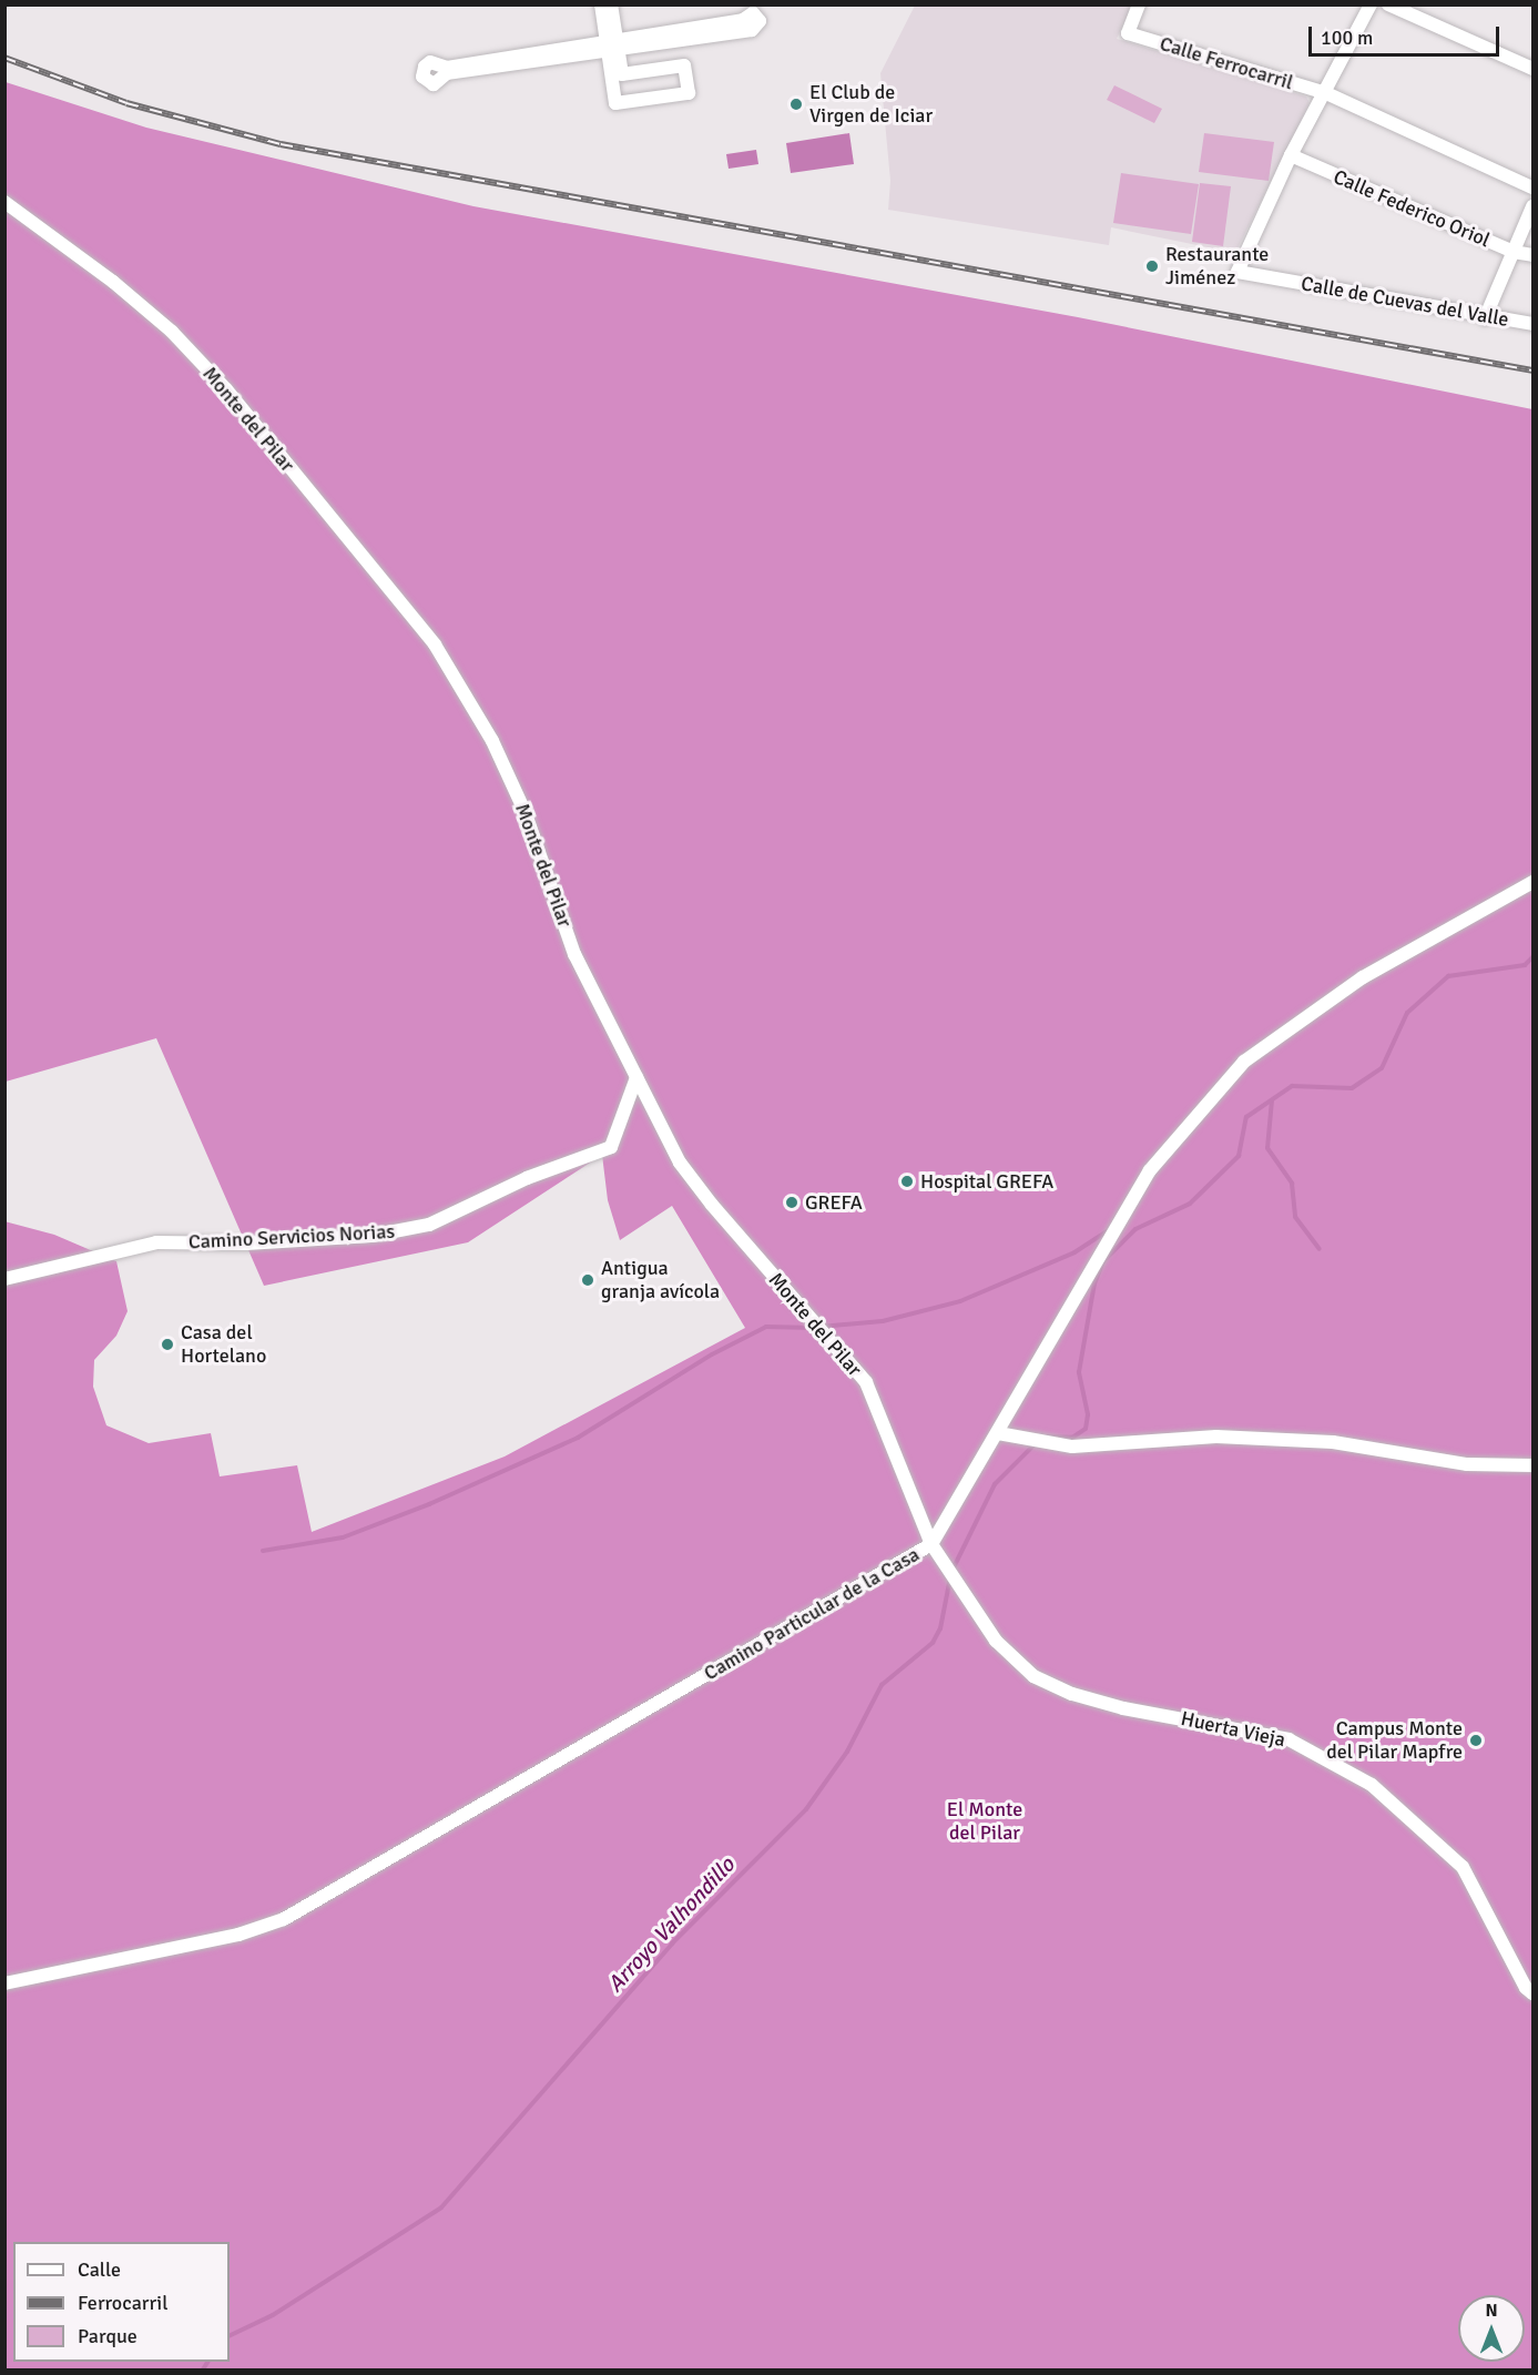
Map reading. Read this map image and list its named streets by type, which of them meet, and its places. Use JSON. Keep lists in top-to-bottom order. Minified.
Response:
{"streets":{"street":["Calle Ferrocarril","Calle Federico Oriol","Calle de Cuevas del Valle","Monte del Pilar","Camino Servicios Norias","Camino Particular de la Casa","Huerta Vieja"]},"crossings":[["Calle Federico Oriol","Calle de Cuevas del Valle"],["Monte del Pilar","Camino Servicios Norias"],["Monte del Pilar","Camino Particular de la Casa"],["Monte del Pilar","Huerta Vieja"]],"water":["Arroyo Valhondillo"],"parks":["El Monte del Pilar"],"places":["El Club de Virgen de Iciar","Restaurante Jiménez","Hospital GREFA","GREFA","Antigua granja avícola","Casa del Hortelano","Campus Monte del Pilar Mapfre"],"legend":["Calle","Ferrocarril","Parque"],"scale_bar":"100 m","north":"top"}
